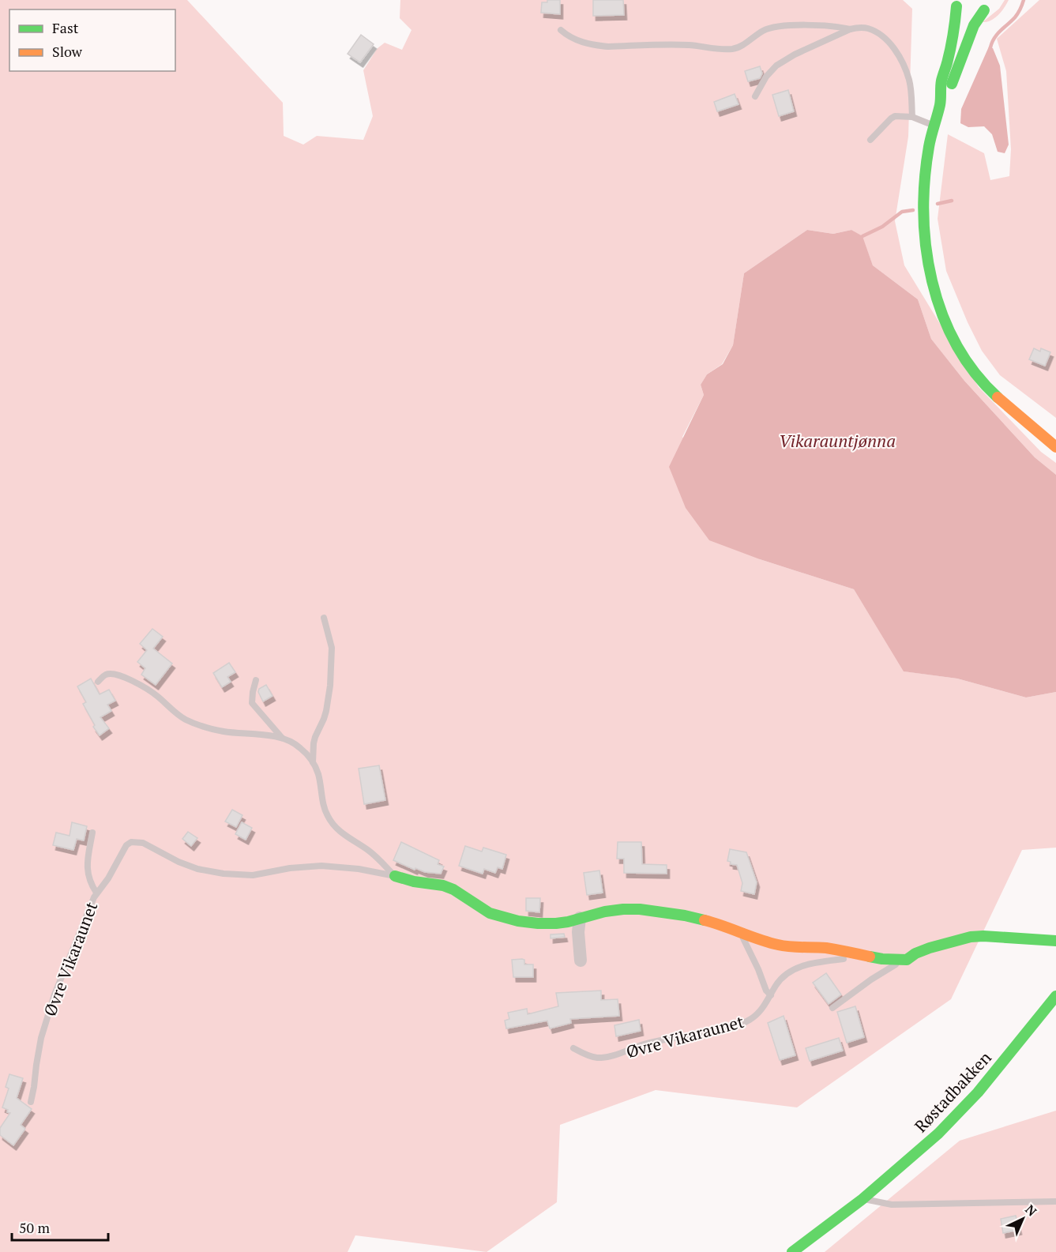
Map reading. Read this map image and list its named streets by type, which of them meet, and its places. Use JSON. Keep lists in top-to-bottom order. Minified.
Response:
{"streets":{"street":["Øvre Vikaraunet","Røstadbakken"]},"water":["Vikarauntjønna"],"legend":["Fast","Slow"],"scale_bar":"50 m","north":"top right"}
